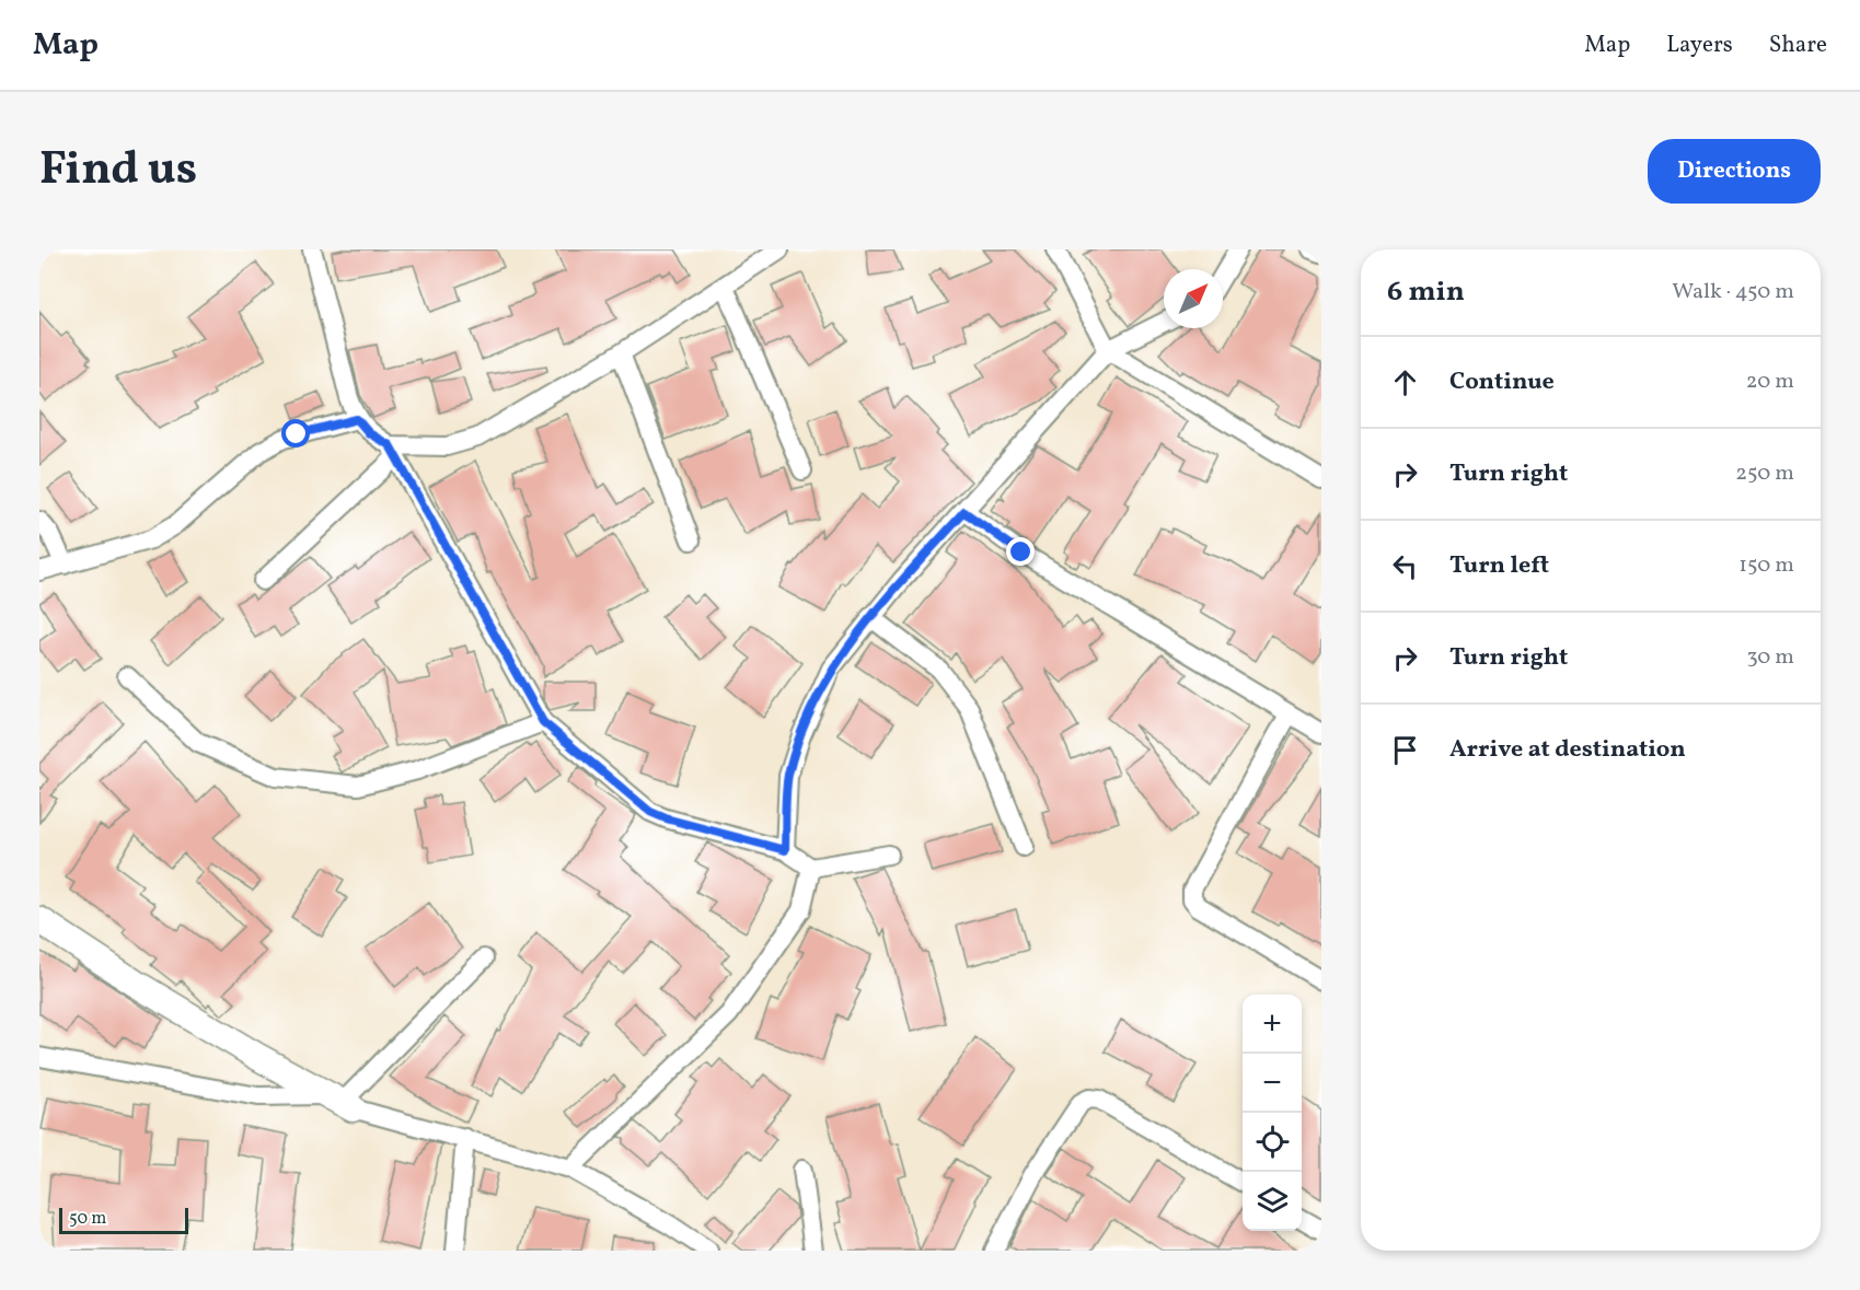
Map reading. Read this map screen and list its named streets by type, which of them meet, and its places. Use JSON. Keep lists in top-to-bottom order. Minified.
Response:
{"scale_bar":"50 m","north":"top right","page":{"header":"Map","nav":["Map","Layers","Share"],"title":"Find us","buttons":"Directions","heading":["6 min","Walk · 450 m"],"list":[["Continue","20 m"],["Turn right","250 m"],["Turn left","150 m"],["Turn right","30 m"],"Arrive at destination"],"map_buttons":["+","−"],"scale":"50 m"}}
